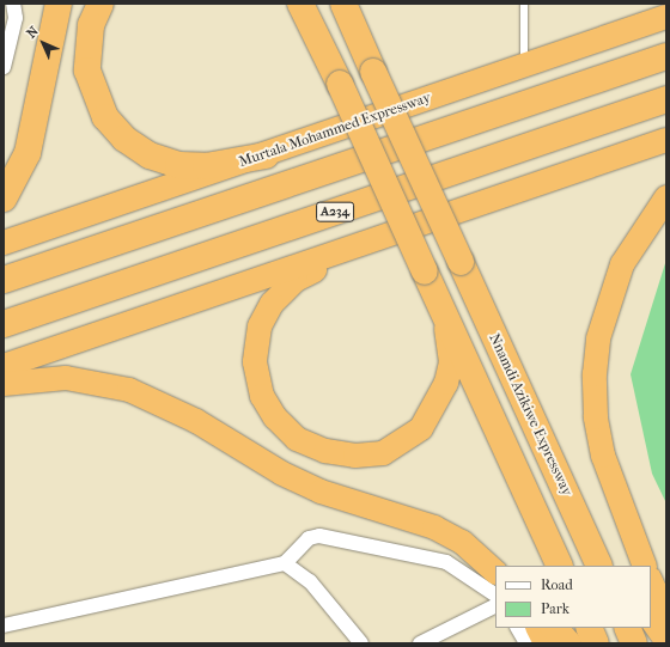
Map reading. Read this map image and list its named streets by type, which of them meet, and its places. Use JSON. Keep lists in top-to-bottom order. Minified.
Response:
{"streets":{"highway":["Murtala Mohammed Expressway","A234","Nnamdi Azikiwe Expressway"]},"legend":["Road","Park"],"north":"top left"}
